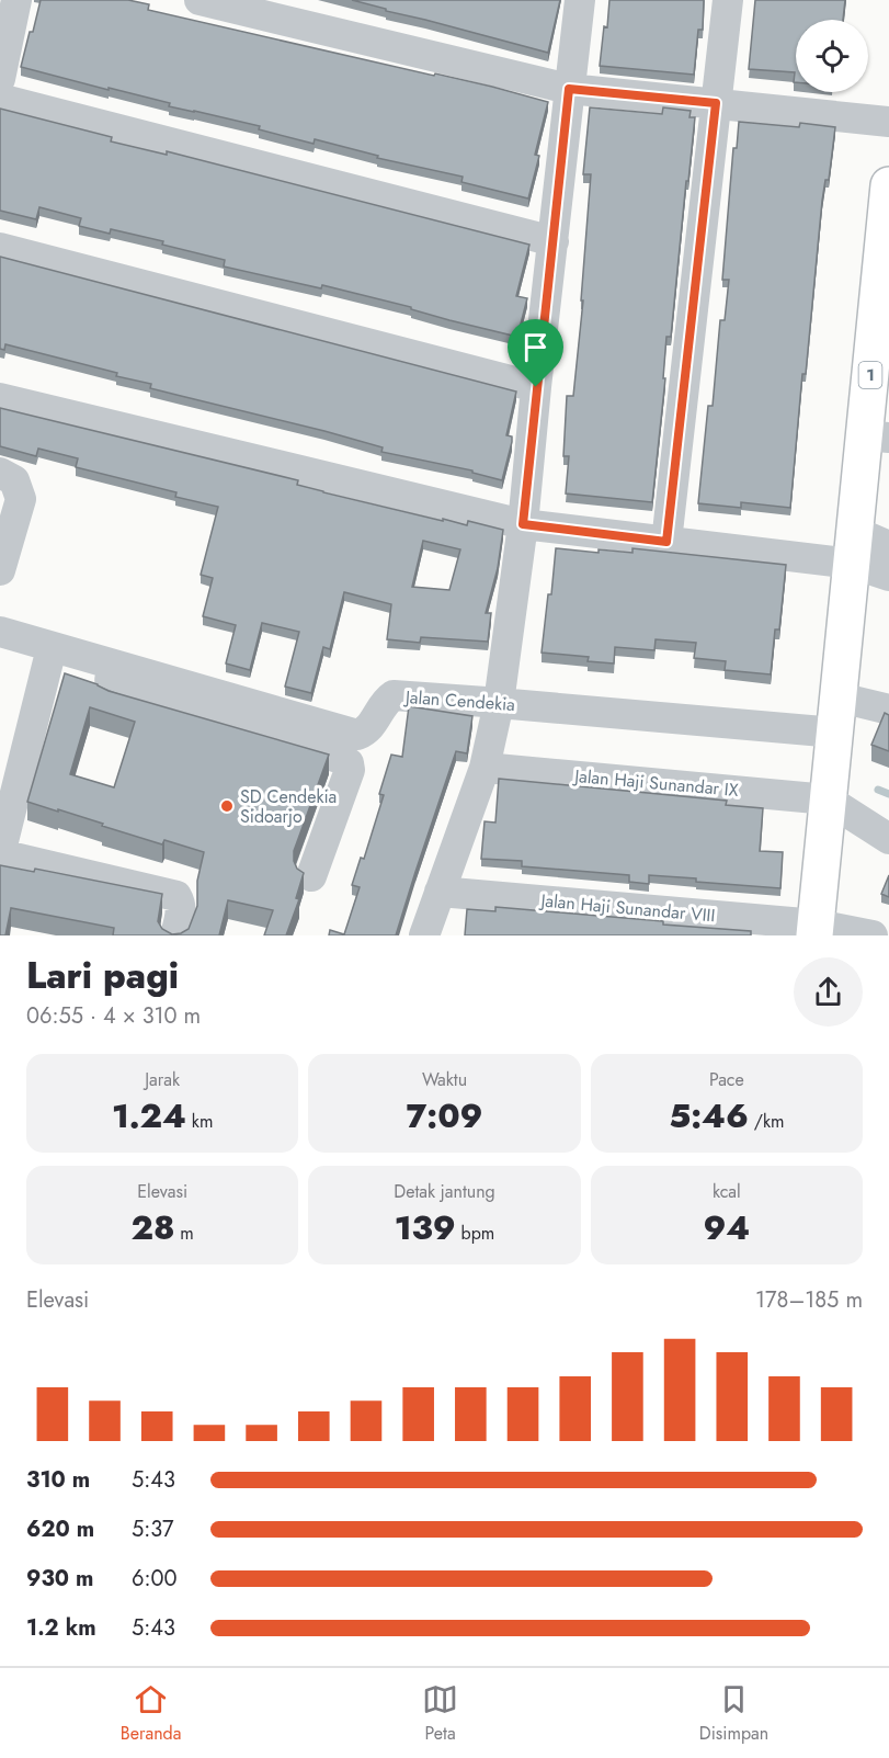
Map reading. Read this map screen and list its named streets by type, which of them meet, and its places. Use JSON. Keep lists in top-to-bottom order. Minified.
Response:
{"streets":{"highway":["1"],"street":["Jalan Cendekia","Jalan Haji Sunandar IX","Jalan Haji Sunandar VIII"]},"crossings":[["1","Jalan Cendekia"],["1","Jalan Haji Sunandar IX"],["1","Jalan Haji Sunandar VIII"]],"places":["SD Cendekia Sidoarjo"],"page":{"heading":["Lari pagi","06:55 · 4 × 310 m"],"stats":[["Jarak","1.24 km"],["Waktu","7:09"],["Pace","5:46 /km"],["Elevasi","28 m"],["Detak jantung","139 bpm"],["kcal","94"]],"chart":["Elevasi","178–185 m"],"list":[{"name":"310 m","note":"5:43"},{"name":"620 m","note":"5:37"},{"name":"930 m","note":"6:00"},{"name":"1.2 km","note":"5:43"}],"tabs":["Beranda","Peta","Disimpan"]}}
